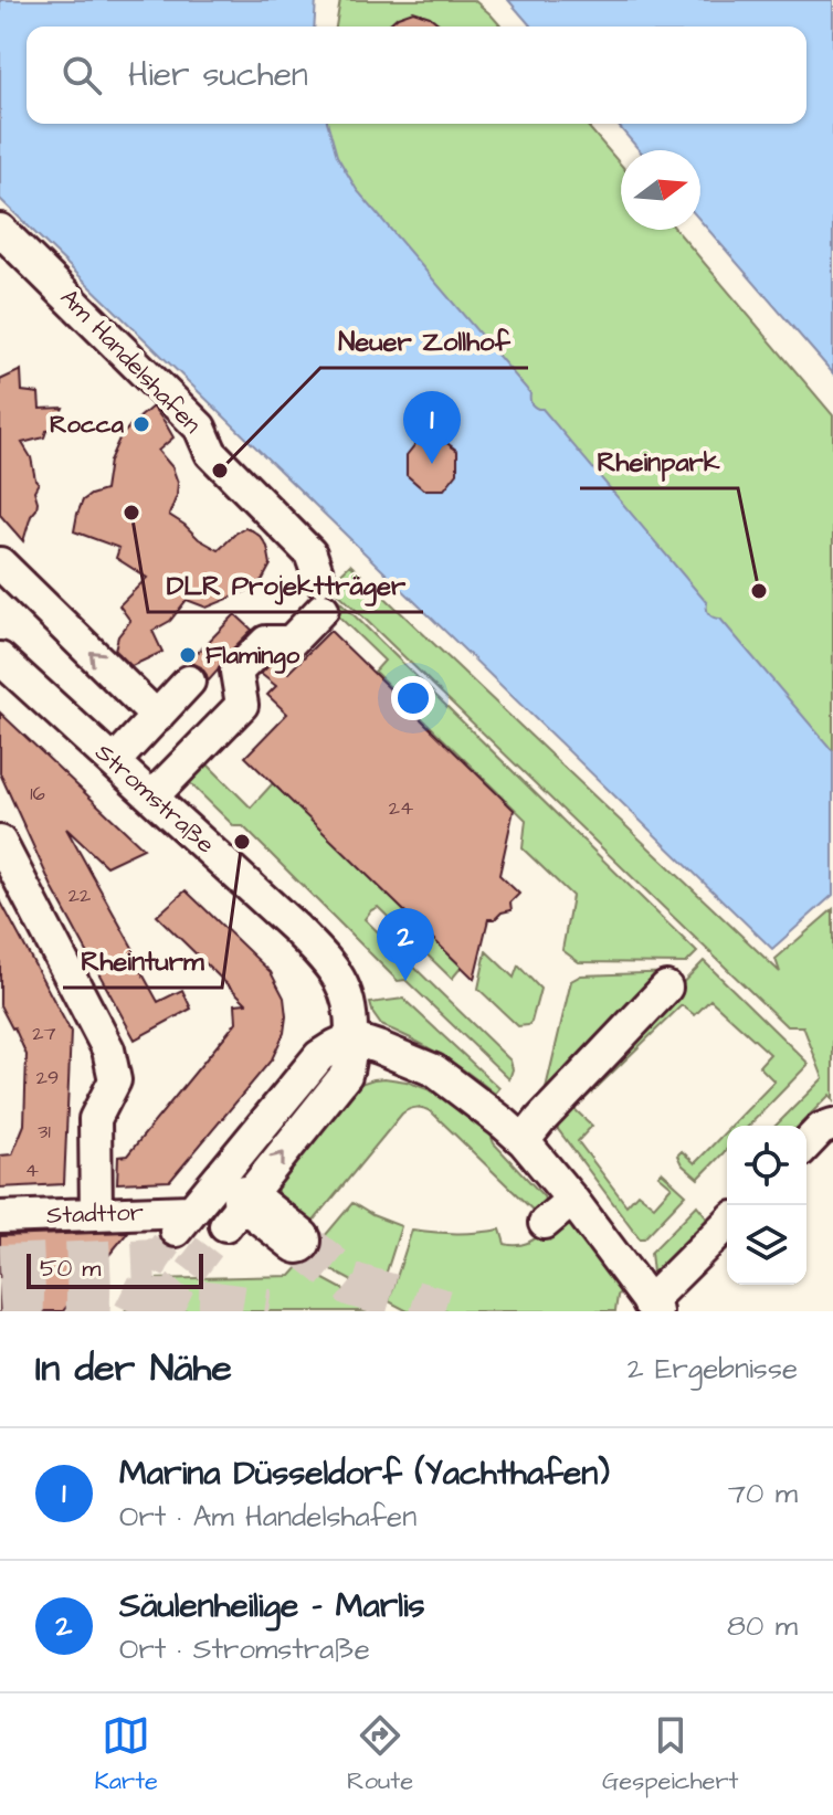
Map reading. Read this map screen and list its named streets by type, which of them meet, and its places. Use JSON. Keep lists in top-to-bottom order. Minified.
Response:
{"streets":{"street":["Am Handelshafen","Stromstraße","Stadttor"]},"crossings":[["Am Handelshafen","Stromstraße"],["Stromstraße","Stadttor"]],"places":["Rocca","Neuer Zollhof","DLR Projektträger","Rheinpark","Flamingo","Rheinturm"],"house_numbers":["16","24","22","27","29","31","4"],"scale_bar":"50 m","north":"right","page":{"search":"Hier suchen","pins":["1","2"],"scale":"50 m","heading":["In der Nähe","2 Ergebnisse"],"list":[{"mark":"1","name":"Marina Düsseldorf (Yachthafen)","note":"Ort · Am Handelshafen","value":"70 m"},{"mark":"2","name":"Säulenheilige - Marlis","note":"Ort · Stromstraße","value":"80 m"}],"nav":["Karte","Route","Gespeichert"]}}
